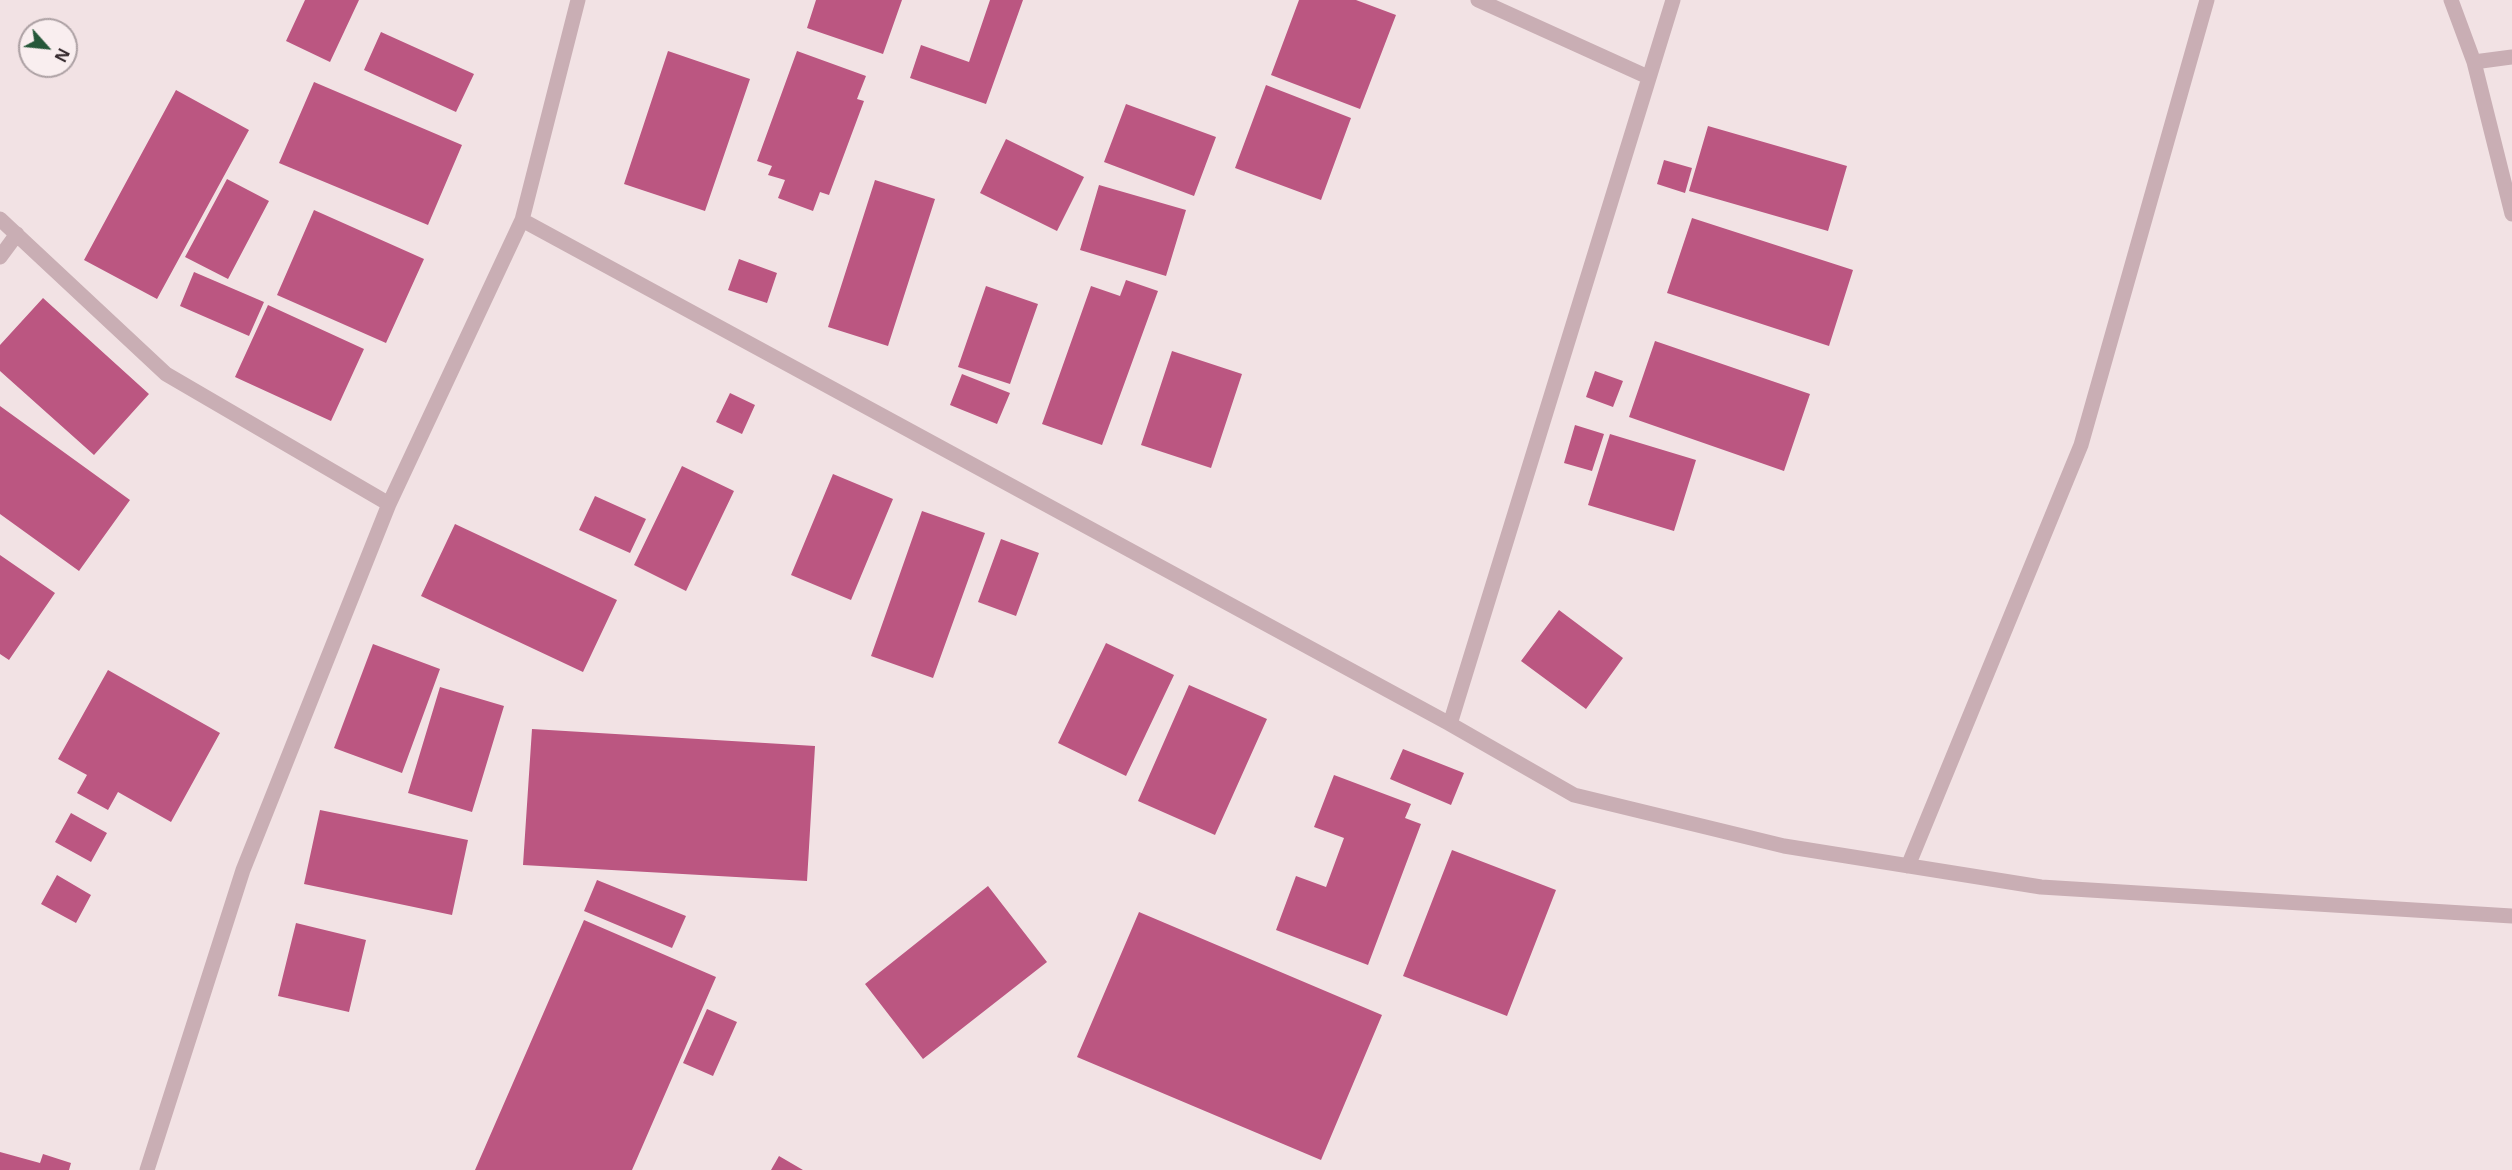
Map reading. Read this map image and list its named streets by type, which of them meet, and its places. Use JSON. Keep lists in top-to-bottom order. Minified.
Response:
{"north":"bottom right"}
